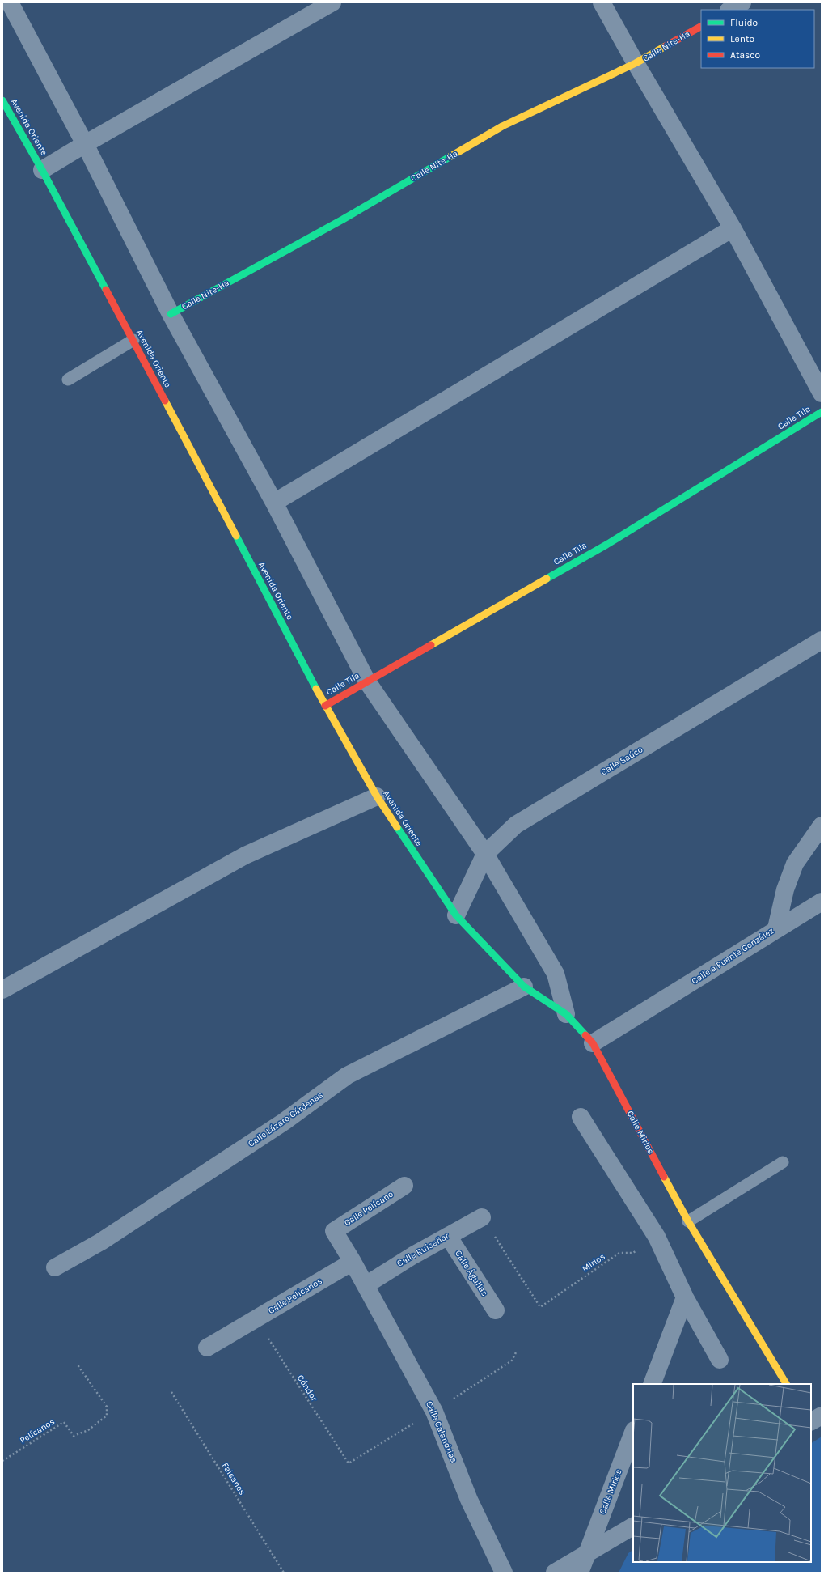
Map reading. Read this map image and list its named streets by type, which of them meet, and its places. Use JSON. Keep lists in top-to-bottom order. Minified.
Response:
{"streets":{"street":["Calle Nite-Ha","Avenida Oriente","Calle Tila","Calle Saúco","Calle a Puente González","Calle Lázaro Cárdenas","Calle Mirlos","Calle Pelícano","Calle Ruiseñor","Calle Águilas","Calle Pelícanos","Calle Calandrias"],"path":["Mirlos","Cóndor","Pelícanos","Faisanes"]},"crossings":[["Avenida Oriente","Calle Tila"],["Avenida Oriente","Calle Saúco"],["Avenida Oriente","Calle a Puente González"],["Avenida Oriente","Calle Lázaro Cárdenas"],["Avenida Oriente","Calle Mirlos"],["Calle a Puente González","Calle Mirlos"],["Calle Pelícano","Calle Pelícanos"],["Calle Pelícano","Calle Calandrias"],["Calle Ruiseñor","Mirlos"],["Calle Ruiseñor","Calle Águilas"],["Calle Ruiseñor","Calle Calandrias"],["Calle Pelícanos","Cóndor"],["Calle Pelícanos","Calle Calandrias"]],"legend":["Fluido","Lento","Atasco"]}
